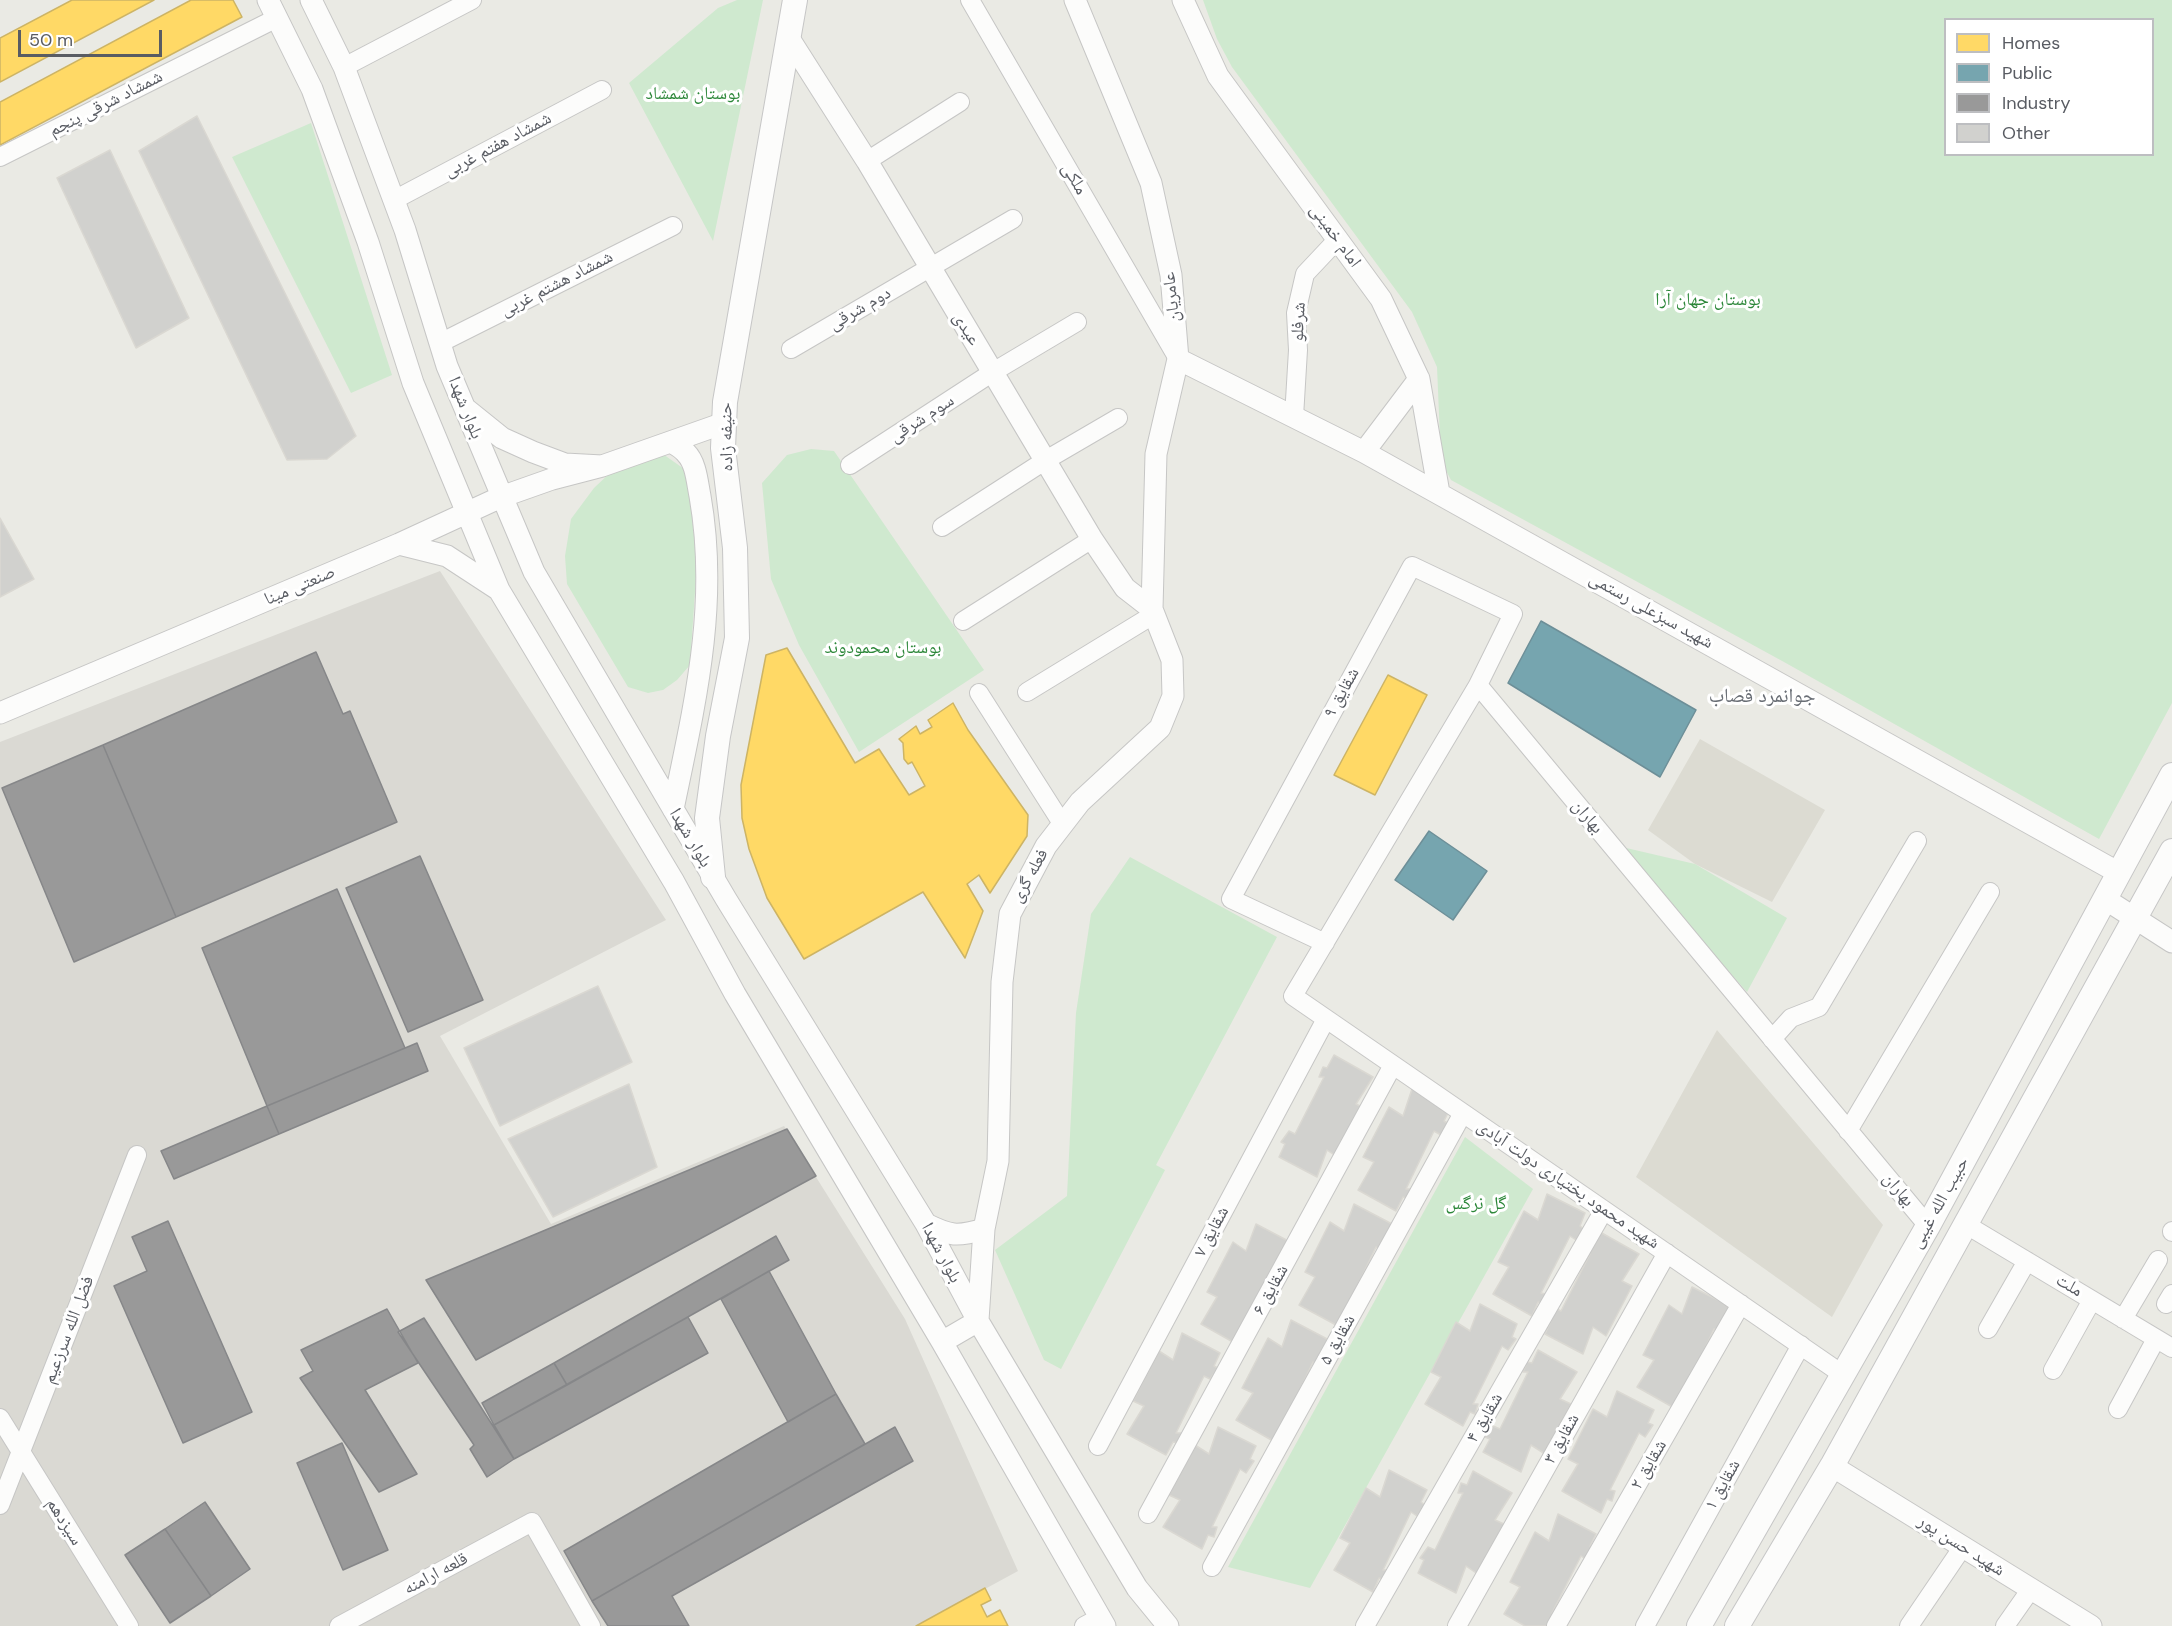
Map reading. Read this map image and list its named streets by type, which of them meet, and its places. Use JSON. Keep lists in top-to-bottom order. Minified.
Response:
{"streets":{"main road":["حنیفه زاده","حبیب الله غیبی"],"street":["شمشاد شرقی پنجم","شمشاد هفتم غربی","ملکی","امام خمینی","شمشاد هشتم غربی","عامریان","دوم شرقی","شرفلو","عیدی","بلوار شهدا","سوم شرقی","صنعتی مینا","شهید سبزعلی رستمی","شقایق ۹","بهاران","فعله گری","شهید محمود بختیاری دولت آبادی","شقایق ۷","ملت","شقایق ۶","فضل الله سرزعیم","شقایق ۵","شقایق ۴","شقایق ۳","شقایق ۲","شقایق ۱","سیزدهم","شهید حسن پور","قلعه ارامنه"]},"crossings":[["شمشاد شرقی پنجم","بلوار شهدا"],["شمشاد هفتم غربی","بلوار شهدا"],["ملکی","عامریان"],["ملکی","شهید سبزعلی رستمی"],["امام خمینی","شرفلو"],["امام خمینی","شهید سبزعلی رستمی"],["شمشاد هشتم غربی","بلوار شهدا"],["عامریان","عیدی"],["عامریان","شهید سبزعلی رستمی"],["عامریان","فعله گری"],["دوم شرقی","عیدی"],["شرفلو","شهید سبزعلی رستمی"],["عیدی","سوم شرقی"],["عیدی","حنیفه زاده"],["عیدی","فعله گری"],["بلوار شهدا","حنیفه زاده"],["بلوار شهدا","صنعتی مینا"],["بلوار شهدا","فعله گری"],["حنیفه زاده","صنعتی مینا"],["شهید سبزعلی رستمی","حبیب الله غیبی"],["شقایق ۹","بهاران"],["شقایق ۹","شهید محمود بختیاری دولت آبادی"],["بهاران","حبیب الله غیبی"],["شهید محمود بختیاری دولت آبادی","حبیب الله غیبی"],["شهید محمود بختیاری دولت آبادی","شقایق ۷"],["شهید محمود بختیاری دولت آبادی","شقایق ۶"],["شهید محمود بختیاری دولت آبادی","شقایق ۵"],["شهید محمود بختیاری دولت آبادی","شقایق ۴"],["شهید محمود بختیاری دولت آبادی","شقایق ۳"],["شهید محمود بختیاری دولت آبادی","شقایق ۲"],["شهید محمود بختیاری دولت آبادی","شقایق ۱"],["حبیب الله غیبی","ملت"],["حبیب الله غیبی","شهید حسن پور"],["فضل الله سرزعیم","سیزدهم"]],"districts":["جوانمرد قصاب"],"parks":["بوستان شمشاد","بوستان جهان آرا","بوستان محمودوند","گل نرگس"],"legend":["Homes","Public","Industry","Other"],"scale_bar":"50 m"}
